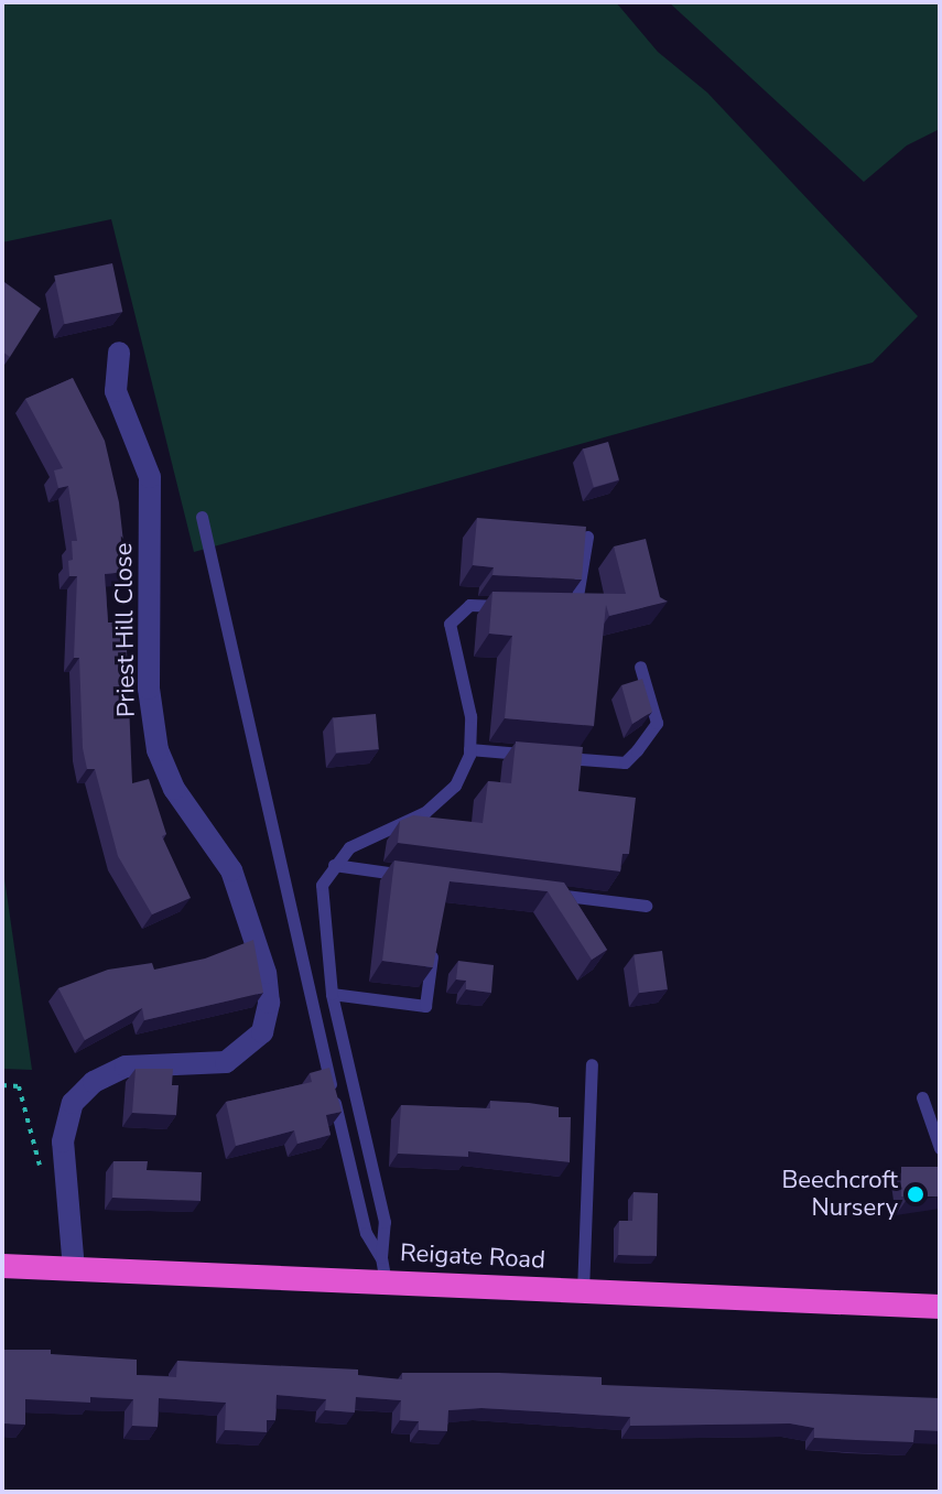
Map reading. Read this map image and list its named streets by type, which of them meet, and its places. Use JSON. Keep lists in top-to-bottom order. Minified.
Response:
{"streets":{"highway":["Reigate Road"],"street":["Priest Hill Close"]},"crossings":[["Priest Hill Close","Reigate Road"]],"places":["Beechcroft Nursery"]}
